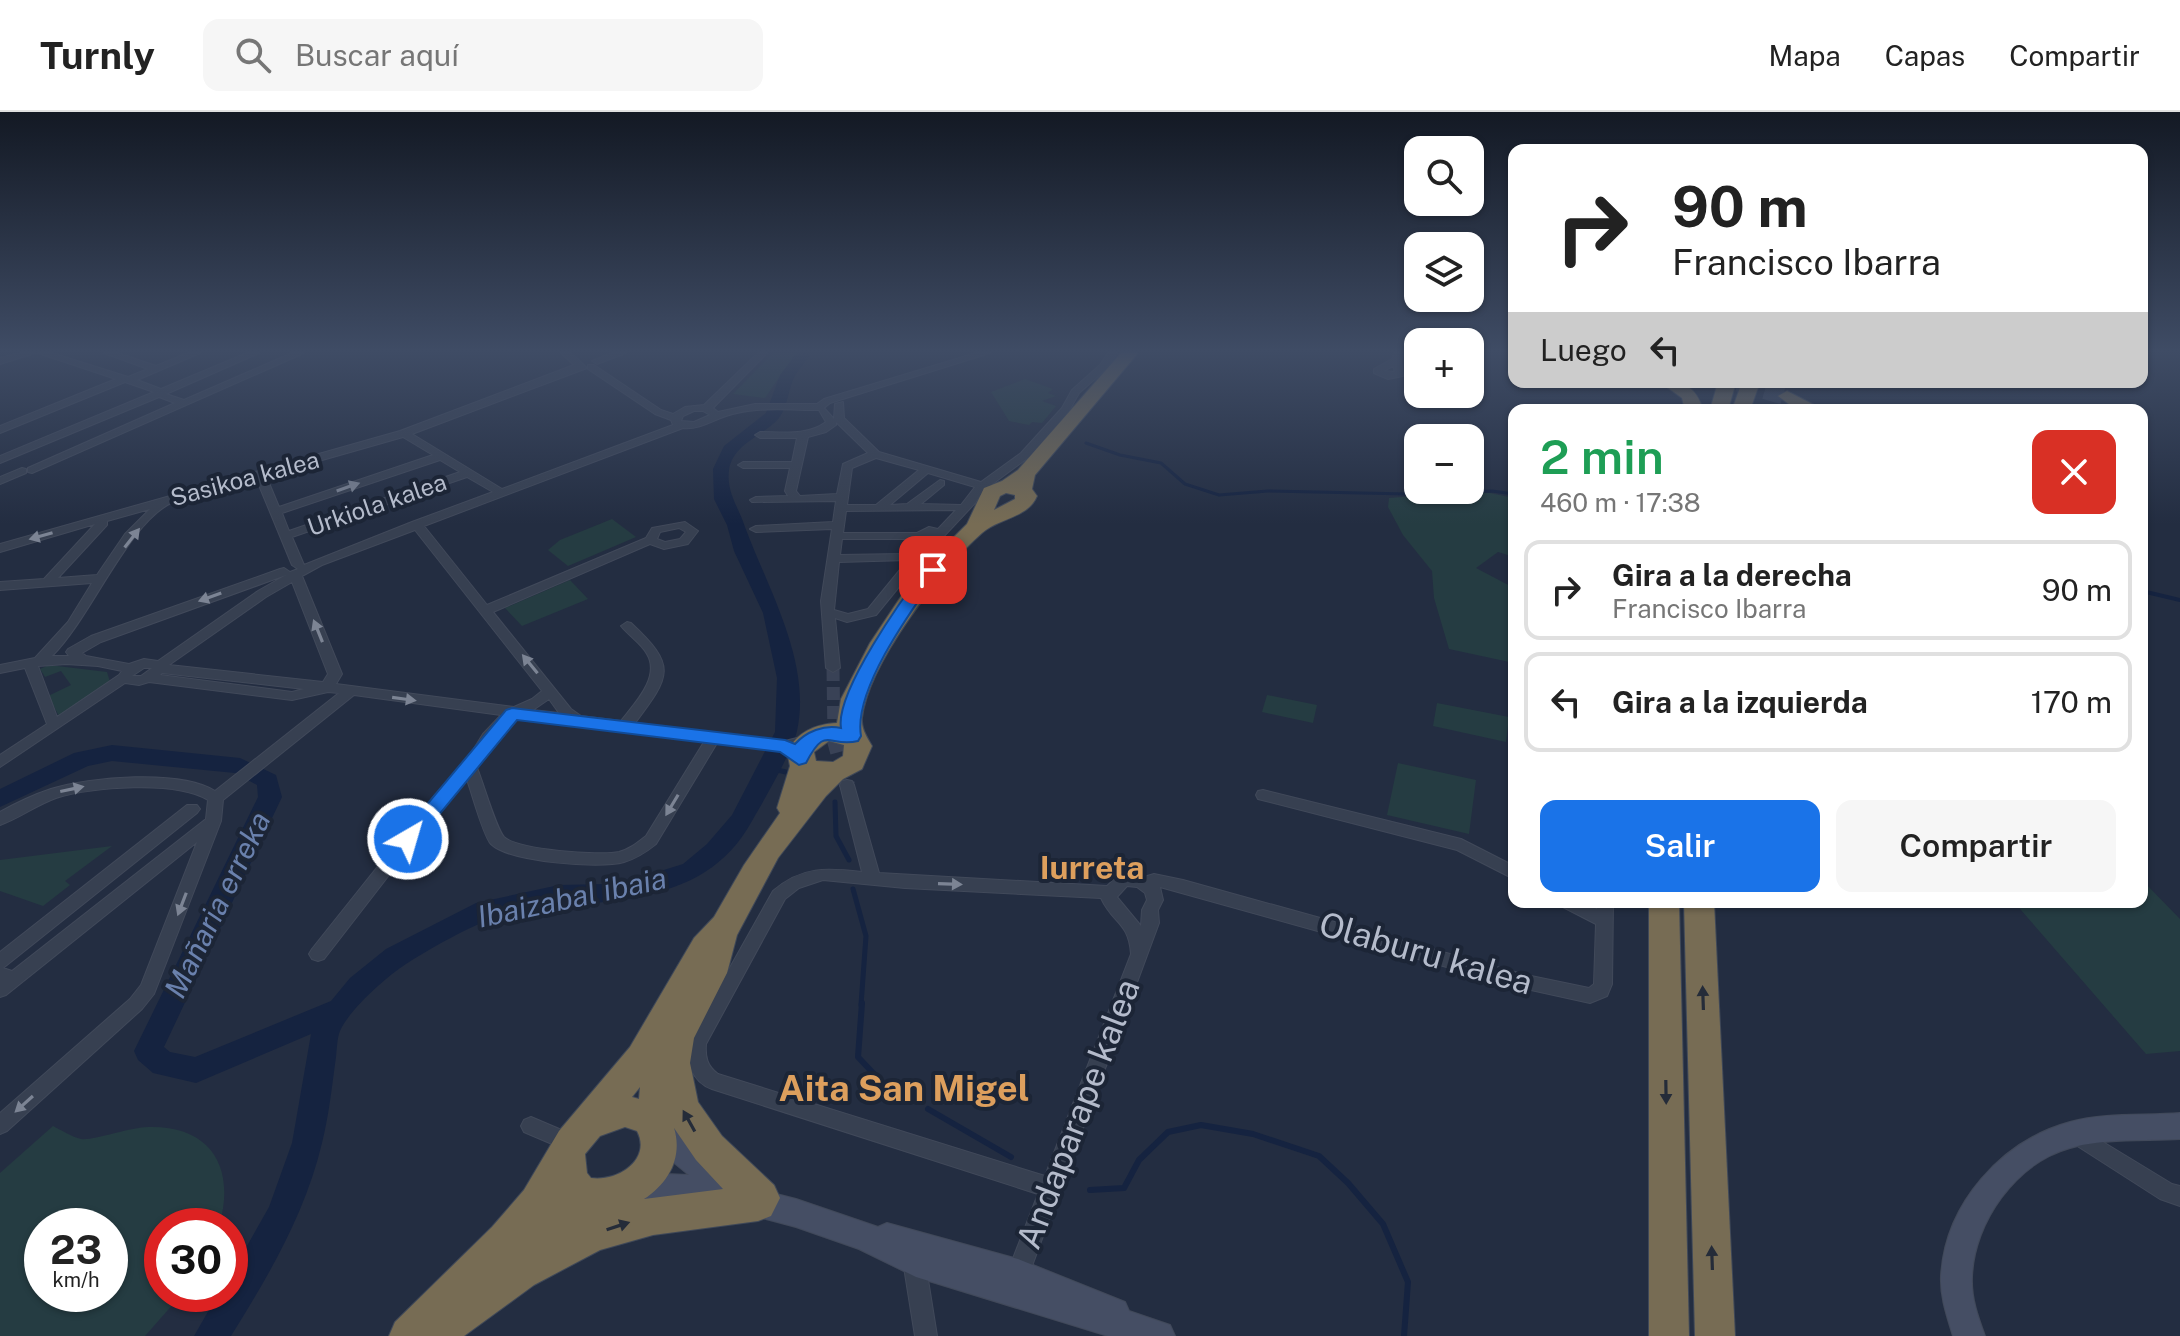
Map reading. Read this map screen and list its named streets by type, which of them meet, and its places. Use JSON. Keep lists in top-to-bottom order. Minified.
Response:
{"streets":{"street":["Sasikoa kalea","Urkiola kalea","Olaburu kalea","Andaparape kalea"]},"districts":["Iurreta","Aita San Migel"],"water":["Ibaizabal ibaia","Mañaria erreka"],"page":{"header":"Turnly","search":"Buscar aquí","nav":["Mapa","Capas","Compartir"],"map_buttons":["+","−"],"turn":["90 m","Francisco Ibarra"],"then":"Luego","heading":["2 min","460 m · 17:38"],"list":[{"name":"Gira a la derecha","note":"Francisco Ibarra","value":"90 m"},{"name":"Gira a la izquierda","value":"170 m"}],"buttons":["Salir","Compartir"],"speed":"23 km/h","limit":"30"}}
